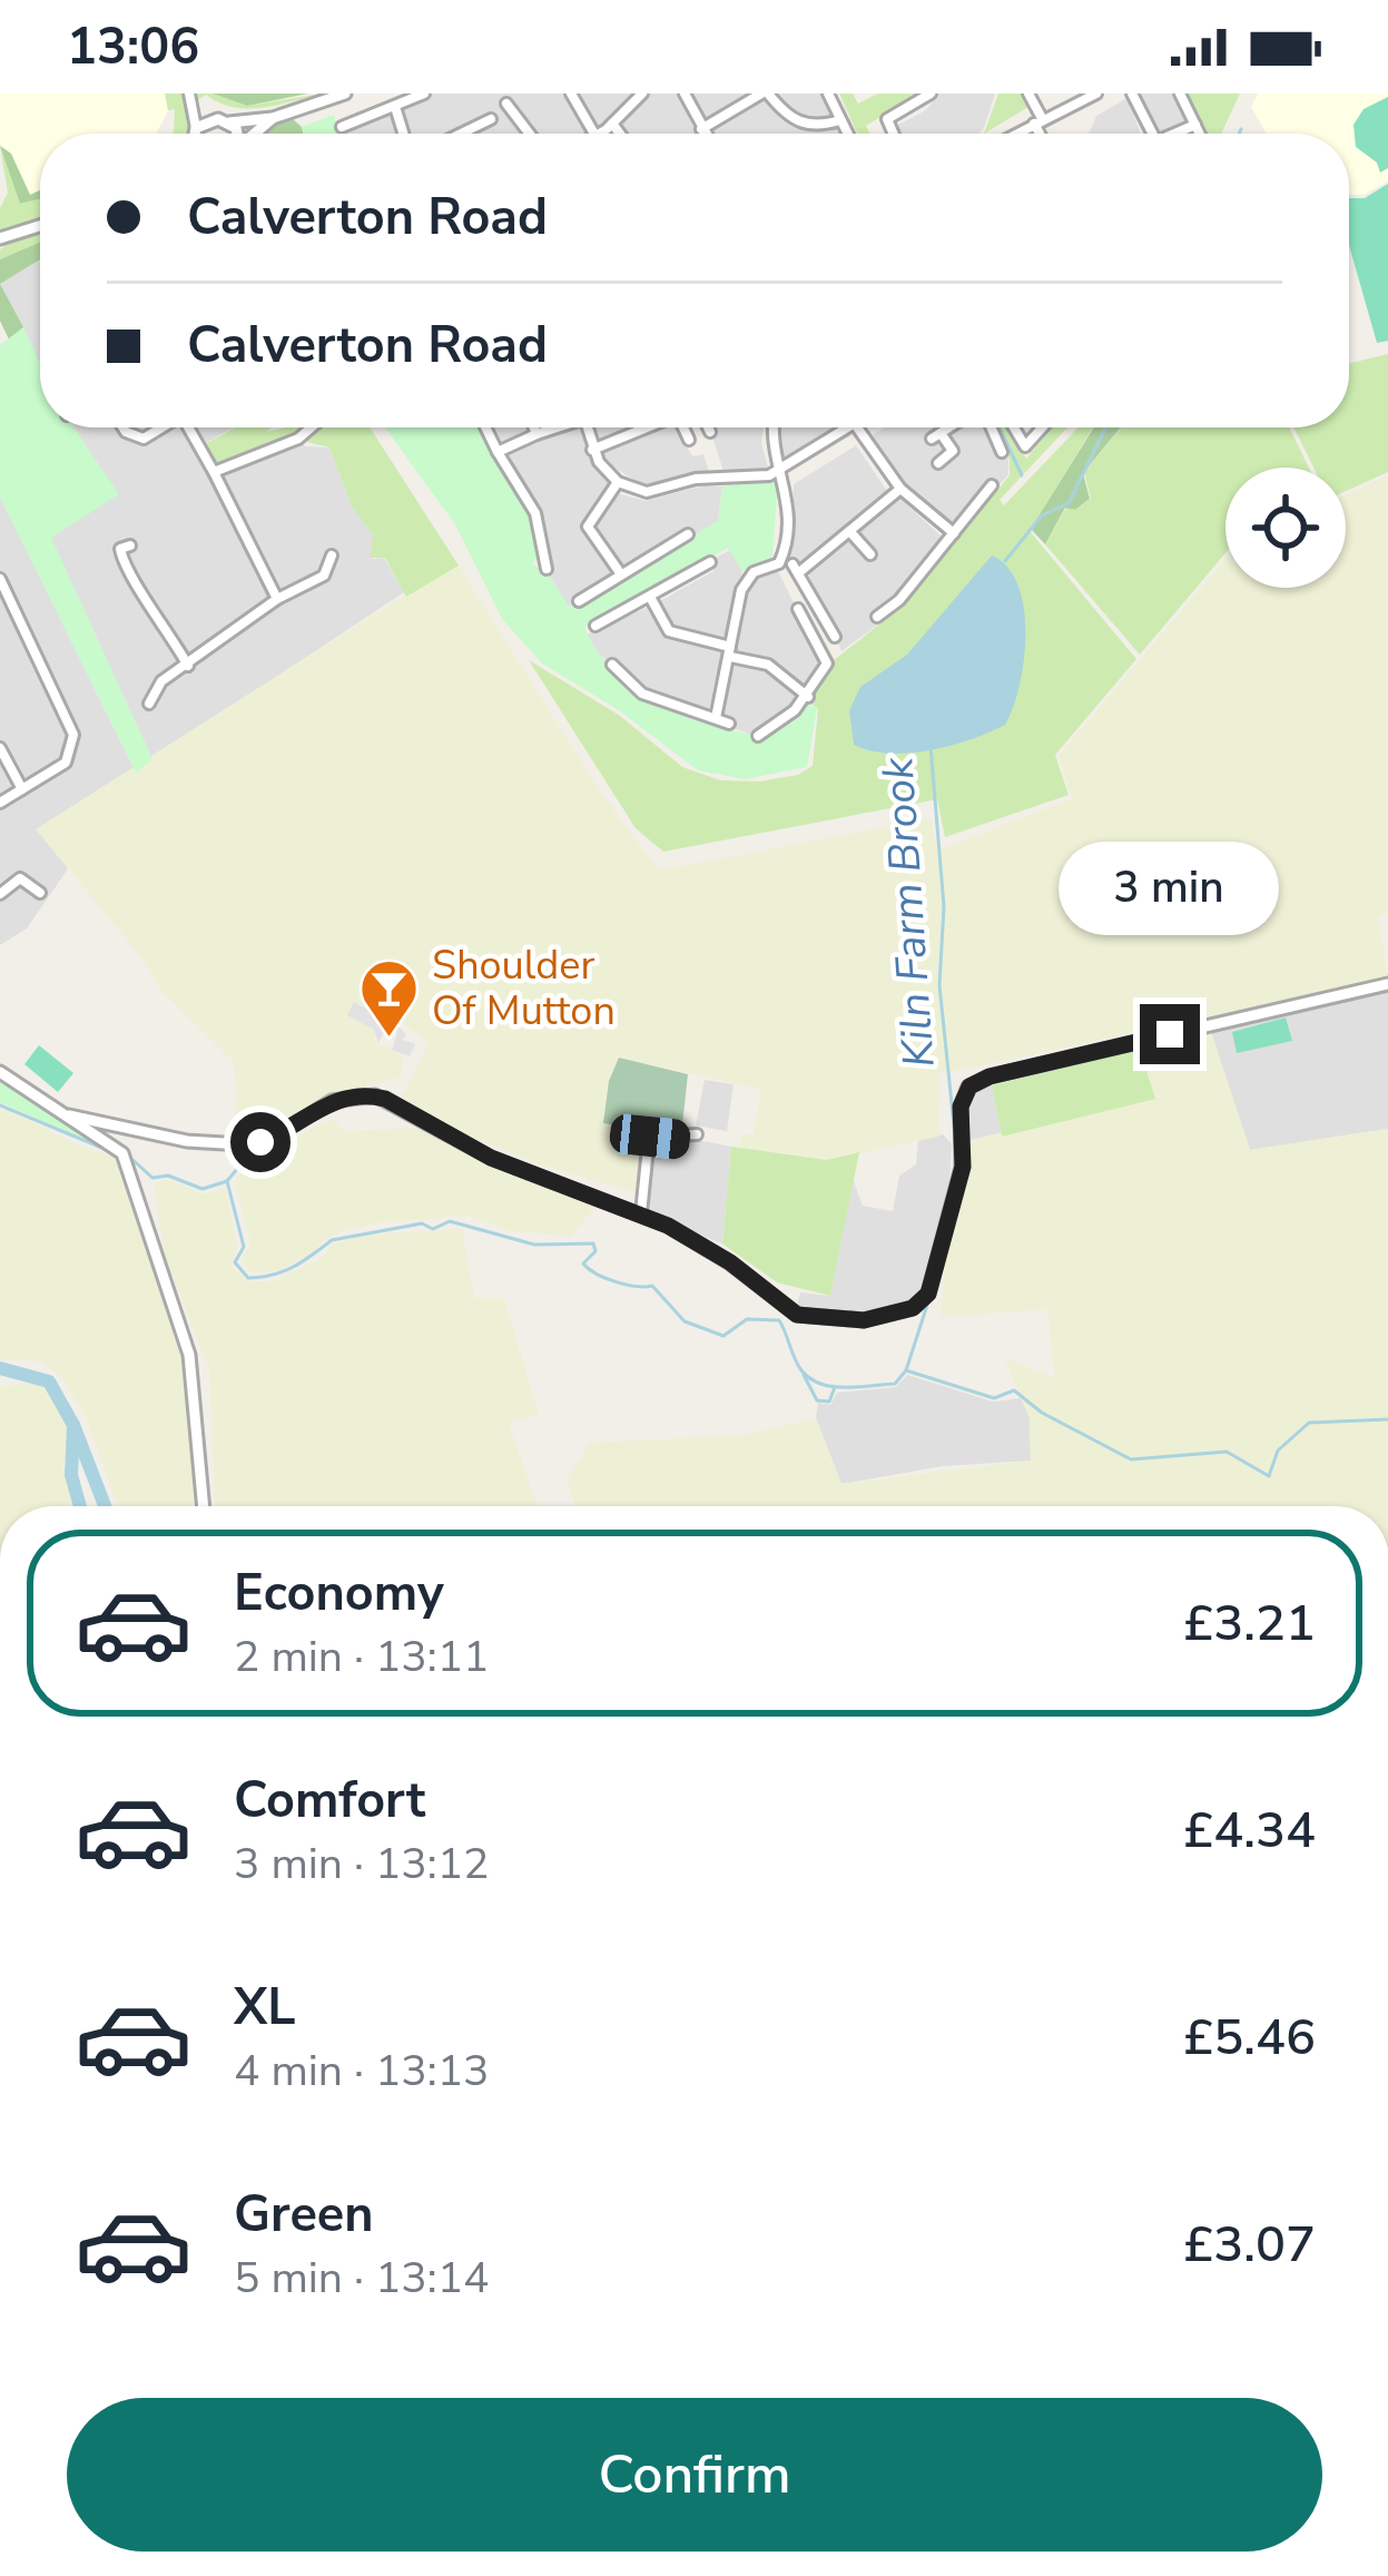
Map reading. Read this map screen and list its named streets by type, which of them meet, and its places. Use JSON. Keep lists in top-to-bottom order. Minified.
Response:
{"water":["Kiln Farm Brook"],"places":{"bar":["Shoulder Of Mutton"]},"page":{"status":"13:06","banner":["Calverton Road","Calverton Road"],"bubble":"3 min","list":[{"name":"Economy","note":"2 min · 13:11","value":"£3.21"},{"name":"Comfort","note":"3 min · 13:12","value":"£4.34"},{"name":"XL","note":"4 min · 13:13","value":"£5.46"},{"name":"Green","note":"5 min · 13:14","value":"£3.07"}],"buttons":"Confirm"}}
